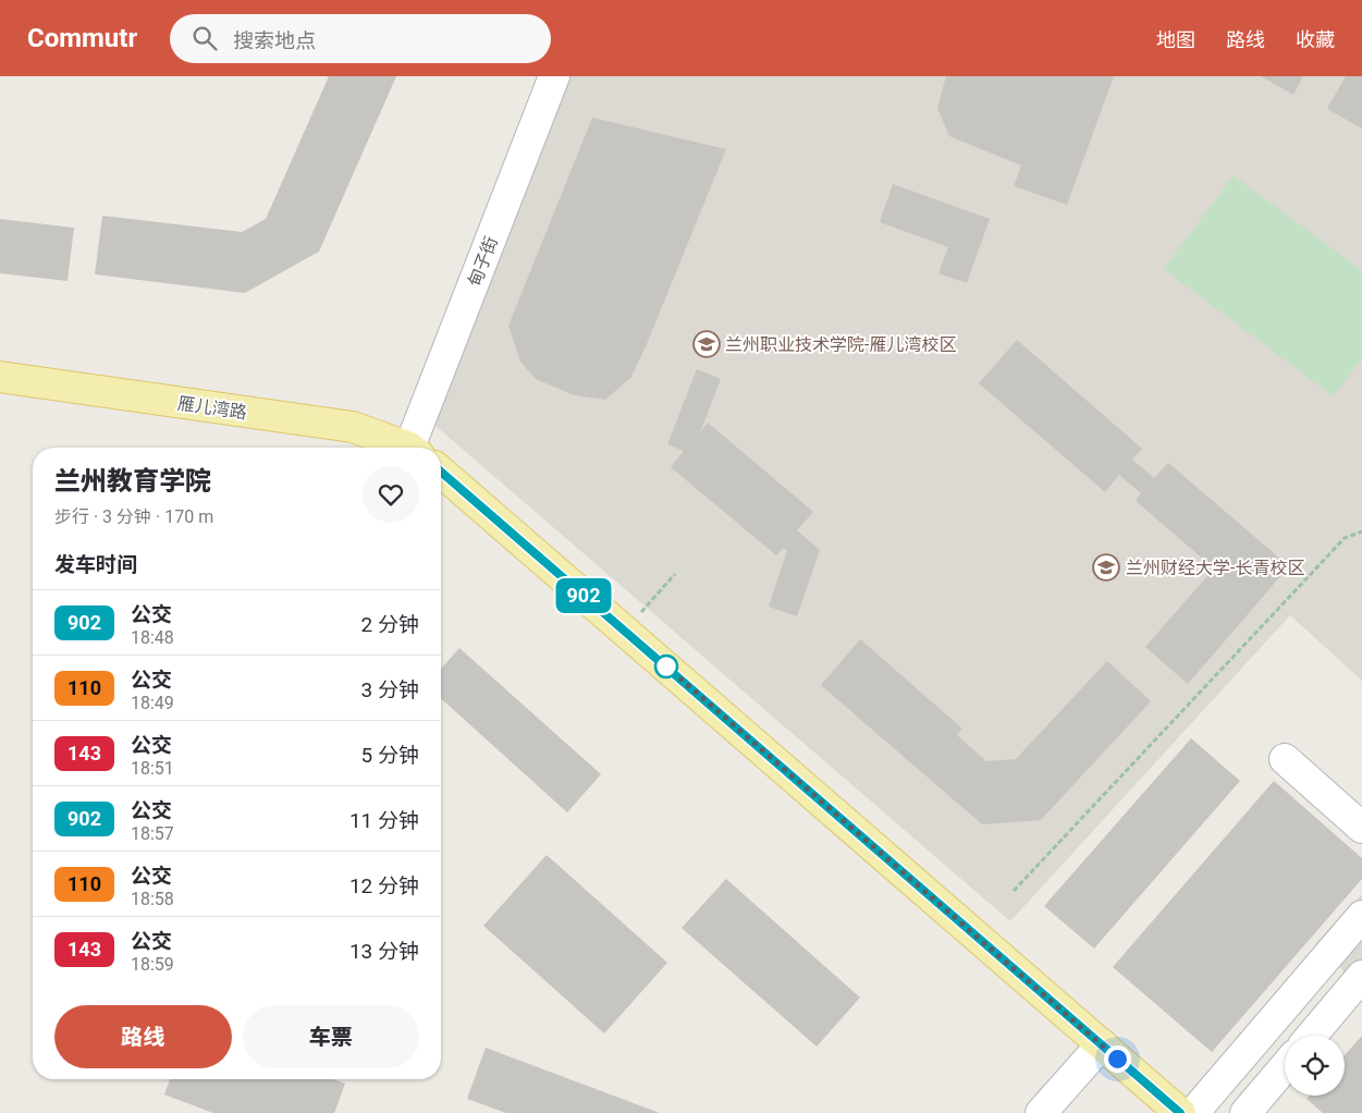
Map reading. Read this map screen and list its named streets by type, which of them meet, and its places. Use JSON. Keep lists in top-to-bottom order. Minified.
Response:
{"streets":{"main road":["雁儿湾路"],"street":["甸子街"]},"places":{"school or university":["兰州职业技术学院-雁儿湾校区","兰州财经大学-长青校区"]},"lines":["bus line 902"],"page":{"header":"Commutr","search":"搜索地点","nav":["地图","路线","收藏"],"on_map":"902","heading":[["兰州教育学院","步行 · 3 分钟 · 170 m"],"发车时间"],"list":[{"mark":"902","name":"公交","note":"18:48","value":"2 分钟"},{"mark":"110","name":"公交","note":"18:49","value":"3 分钟"},{"mark":"143","name":"公交","note":"18:51","value":"5 分钟"},{"mark":"902","name":"公交","note":"18:57","value":"11 分钟"},{"mark":"110","name":"公交","note":"18:58","value":"12 分钟"},{"mark":"143","name":"公交","note":"18:59","value":"13 分钟"}],"buttons":["路线","车票"]}}
